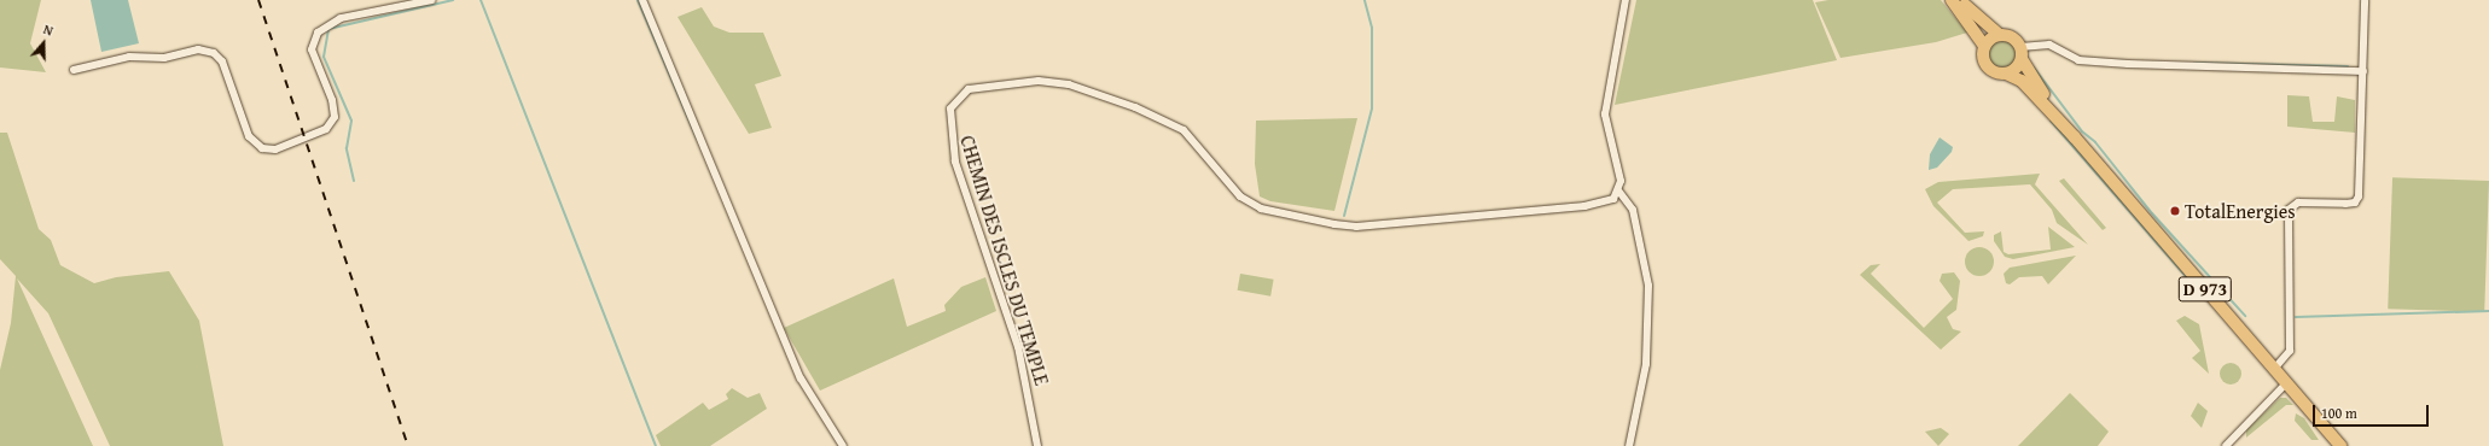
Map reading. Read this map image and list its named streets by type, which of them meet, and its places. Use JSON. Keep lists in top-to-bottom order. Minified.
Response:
{"streets":{"main road":["D 973"],"street":["CHEMIN DES ISCLES DU TEMPLE"]},"places":["TotalEnergies"],"scale_bar":"100 m","north":"top"}
